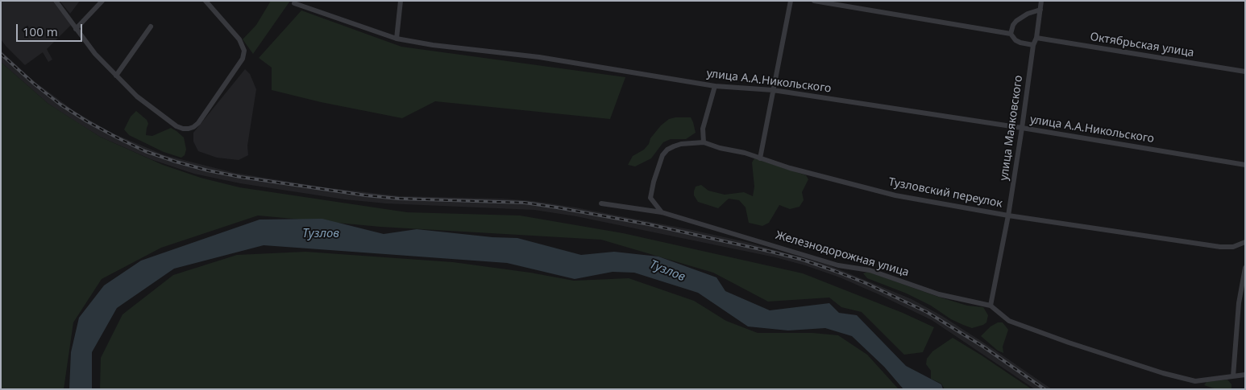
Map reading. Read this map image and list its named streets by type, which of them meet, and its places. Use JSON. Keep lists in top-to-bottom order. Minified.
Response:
{"streets":{"street":["Октябрьская улица","улица А.А.Никольского","улица Маяковского","Тузловский переулок","Железнодорожная улица"]},"crossings":[["Октябрьская улица","улица Маяковского"],["улица А.А.Никольского","улица Маяковского"],["улица Маяковского","Тузловский переулок"],["улица Маяковского","Железнодорожная улица"]],"water":["Тузлов"],"scale_bar":"100 m"}
